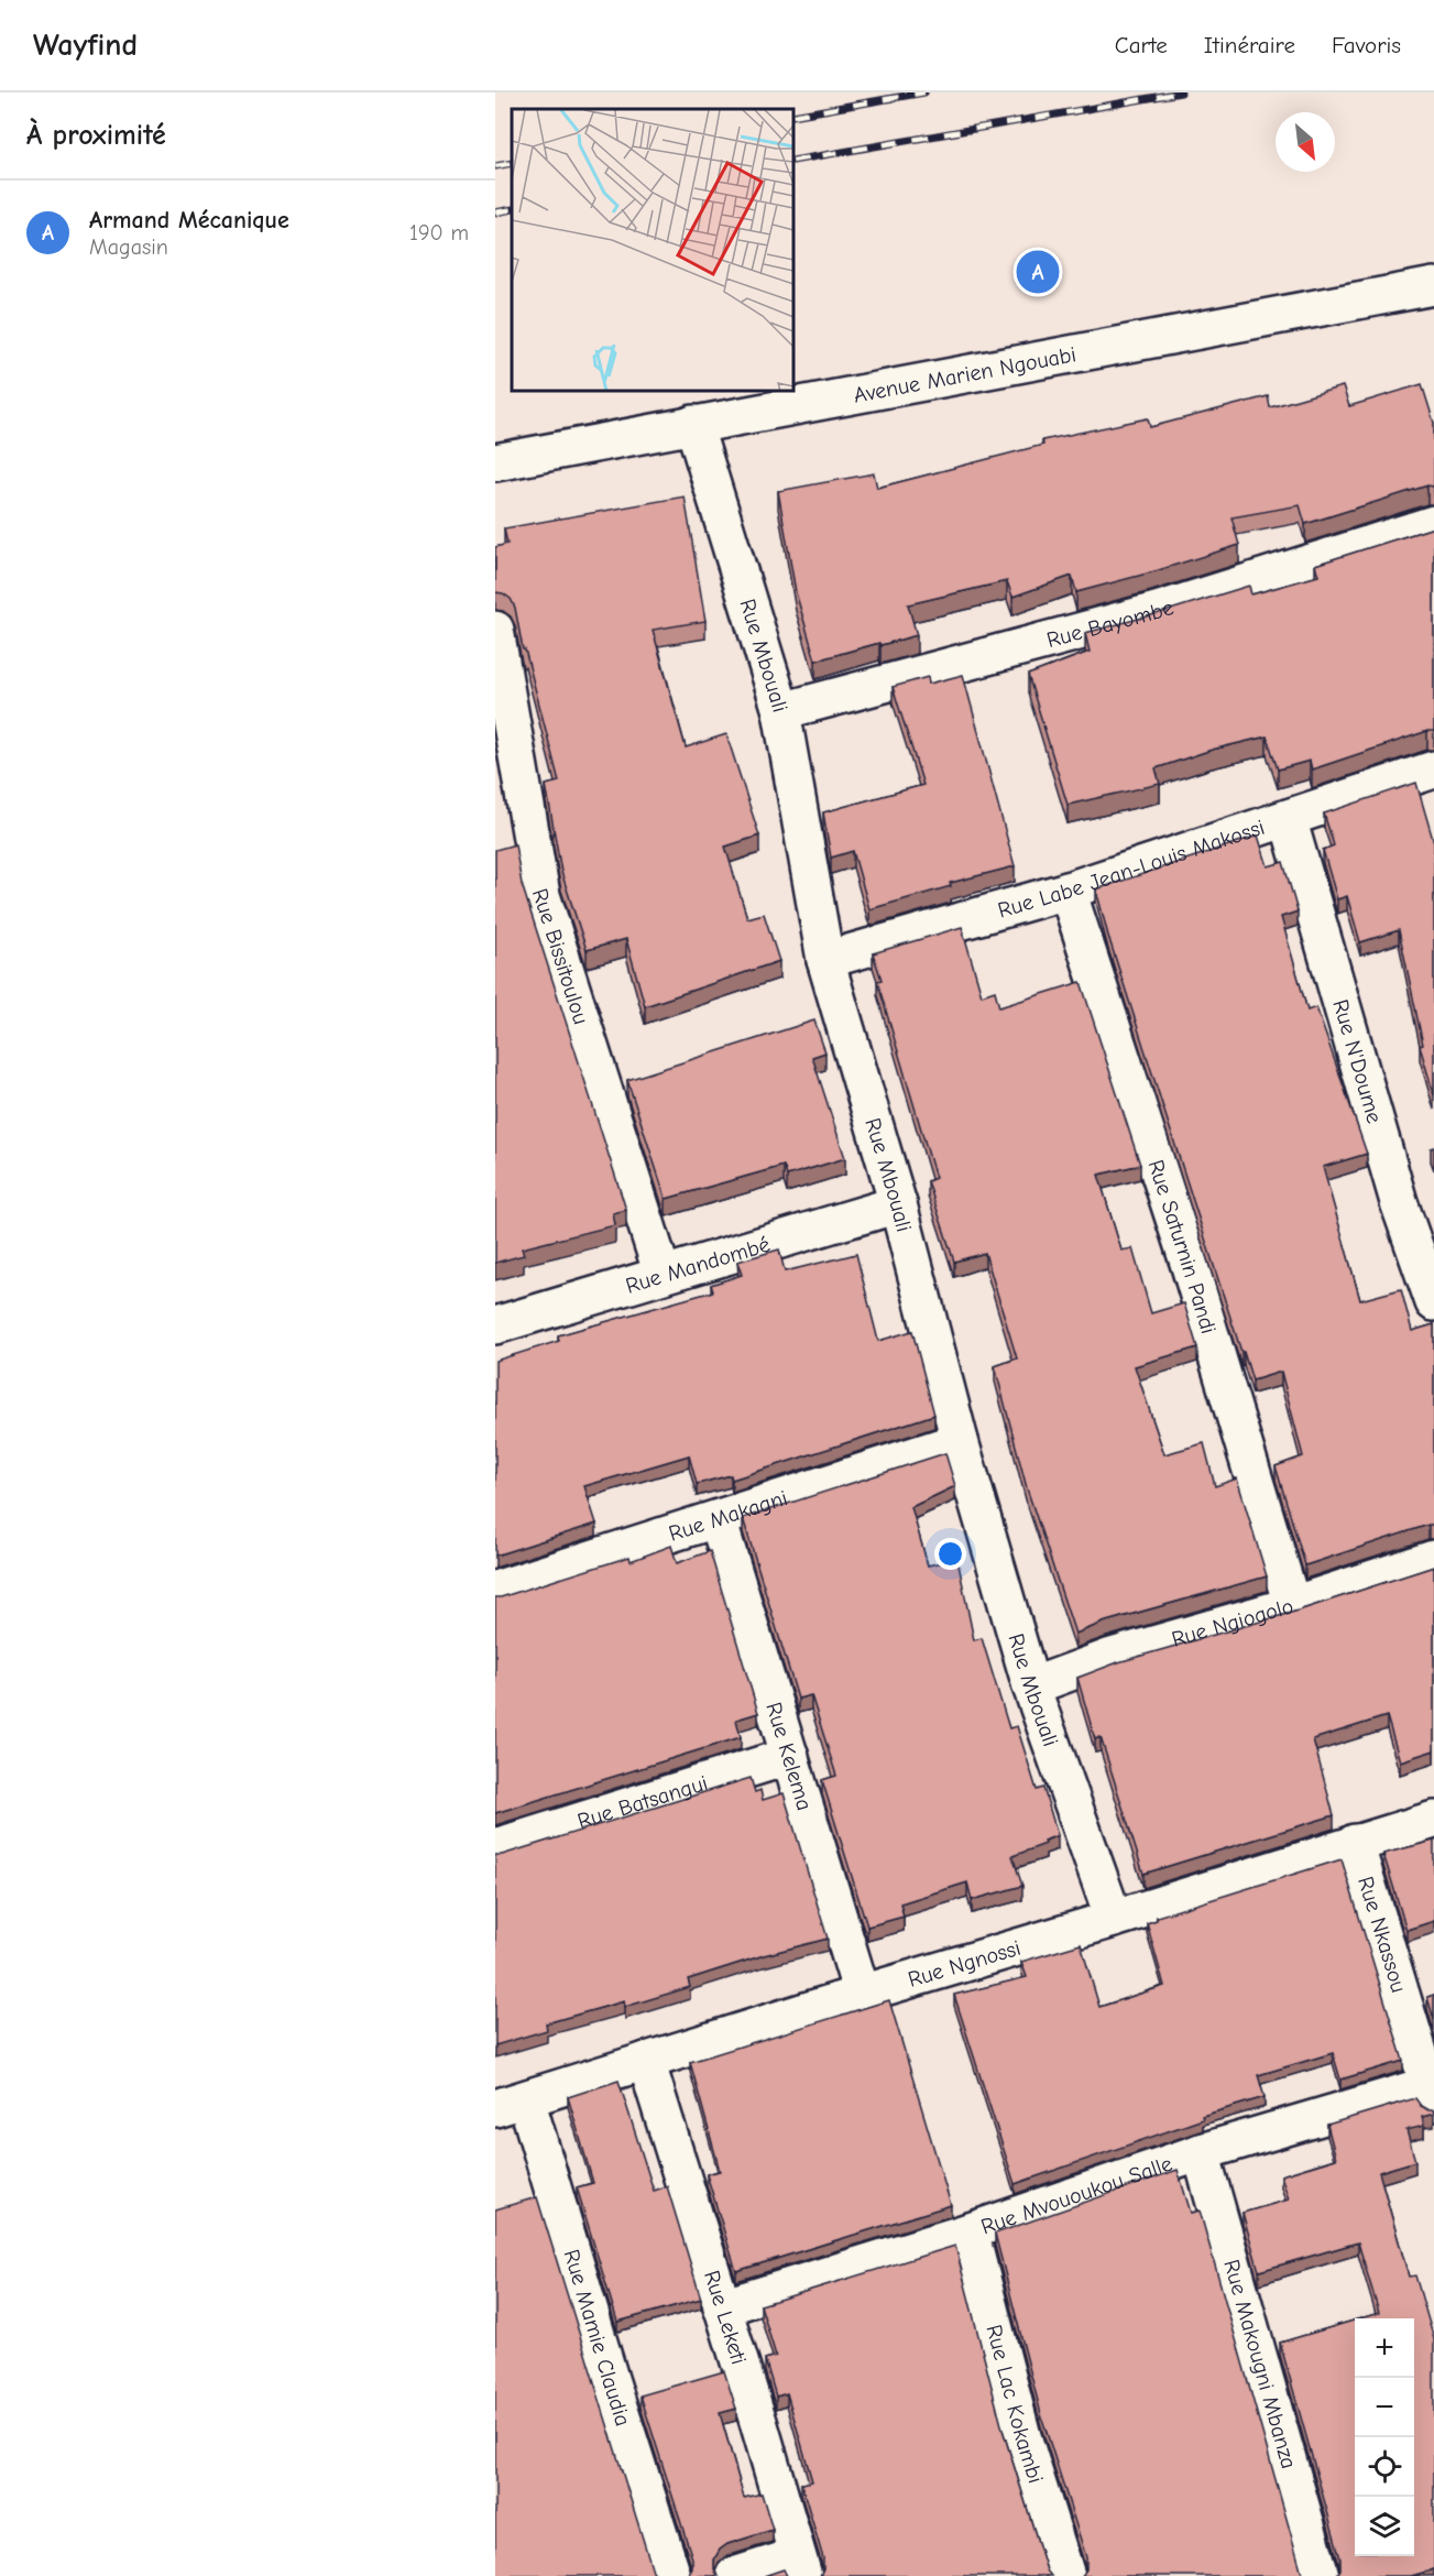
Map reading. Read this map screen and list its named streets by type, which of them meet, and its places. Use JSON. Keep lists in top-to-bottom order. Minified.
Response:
{"streets":{"street":["Avenue Marien Ngouabi","Rue Bayombe","Rue Mbouali","Rue Labe Jean-Louis Makossi","Rue Bissitoulou","Rue N'Doume","Rue Saturnin Pandi","Rue Mandombé","Rue Makagni","Rue Ngiogolo","Rue Kelema","Rue Batsangui","Rue Nkassou","Rue Ngnossi","Rue Mvououkou Salle","Rue Leketi","Rue Mamie Claudia","Rue Makougni Mbanza","Rue Lac Kokambi"]},"crossings":[["Avenue Marien Ngouabi","Rue Mbouali"],["Rue Bayombe","Rue Mbouali"],["Rue Mbouali","Rue Labe Jean-Louis Makossi"],["Rue Mbouali","Rue Mandombé"],["Rue Mbouali","Rue Makagni"],["Rue Mbouali","Rue Ngiogolo"],["Rue Mbouali","Rue Ngnossi"],["Rue Labe Jean-Louis Makossi","Rue N'Doume"],["Rue Labe Jean-Louis Makossi","Rue Saturnin Pandi"],["Rue Bissitoulou","Rue Mandombé"],["Rue Saturnin Pandi","Rue Ngiogolo"],["Rue Makagni","Rue Kelema"],["Rue Kelema","Rue Batsangui"],["Rue Kelema","Rue Ngnossi"],["Rue Nkassou","Rue Ngnossi"],["Rue Nkassou","Rue Mvououkou Salle"],["Rue Ngnossi","Rue Leketi"],["Rue Ngnossi","Rue Mamie Claudia"],["Rue Mvououkou Salle","Rue Leketi"],["Rue Mvououkou Salle","Rue Makougni Mbanza"],["Rue Mvououkou Salle","Rue Lac Kokambi"]],"north":"bottom right","page":{"header":"Wayfind","nav":["Carte","Itinéraire","Favoris"],"heading":"À proximité","list":[{"mark":"A","name":"Armand Mécanique","note":"Magasin","value":"190 m"}],"pins":"A","map_buttons":["+","−"]}}
